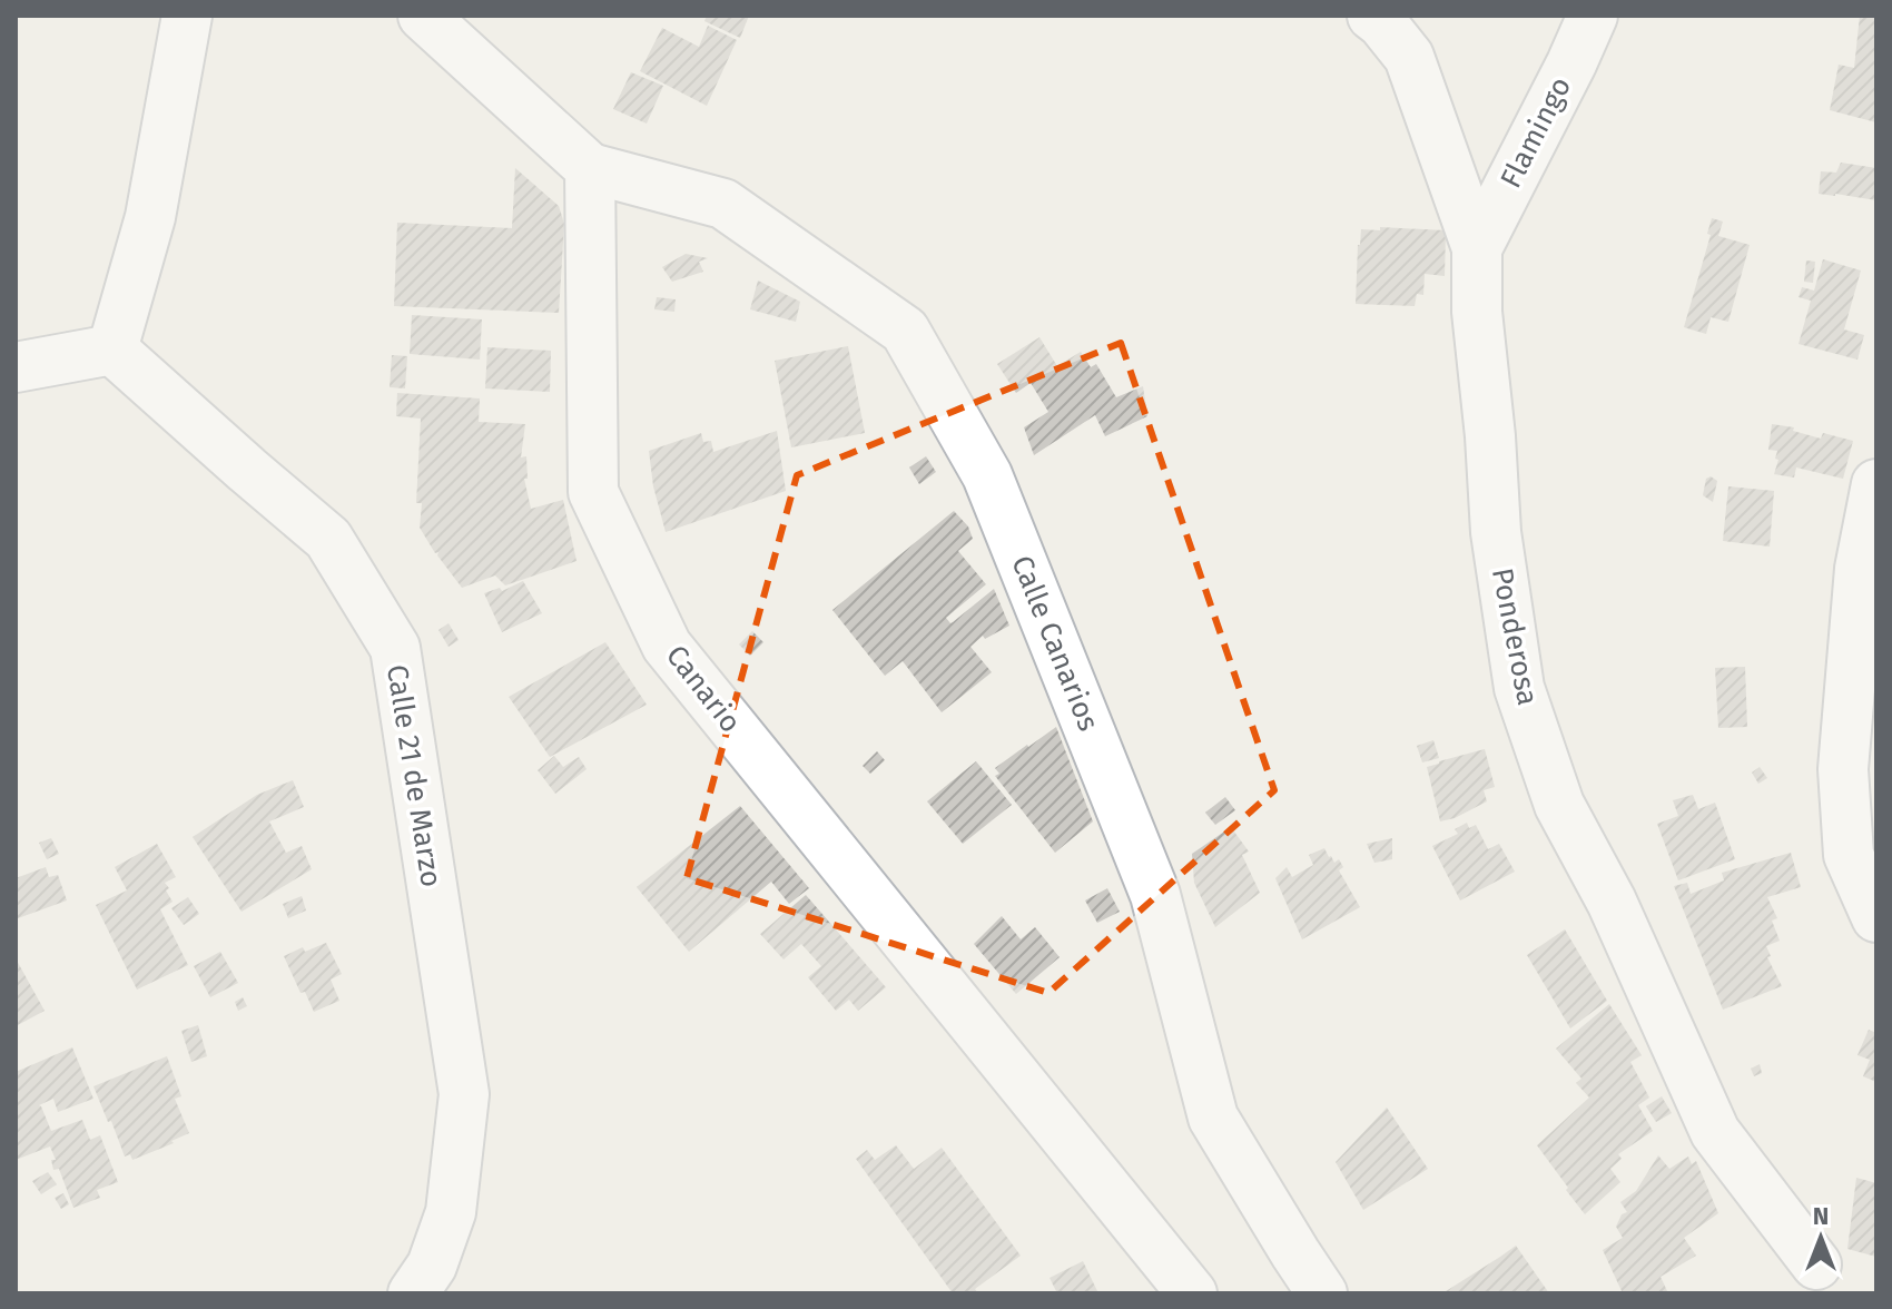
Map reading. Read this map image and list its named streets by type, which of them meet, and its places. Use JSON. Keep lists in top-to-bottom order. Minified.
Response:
{"streets":{"street":["Flamingo","Ponderosa","Calle Canarios","Canario","Calle 21 de Marzo"]},"crossings":[["Flamingo","Ponderosa"],["Calle Canarios","Canario"]],"north":"top"}
